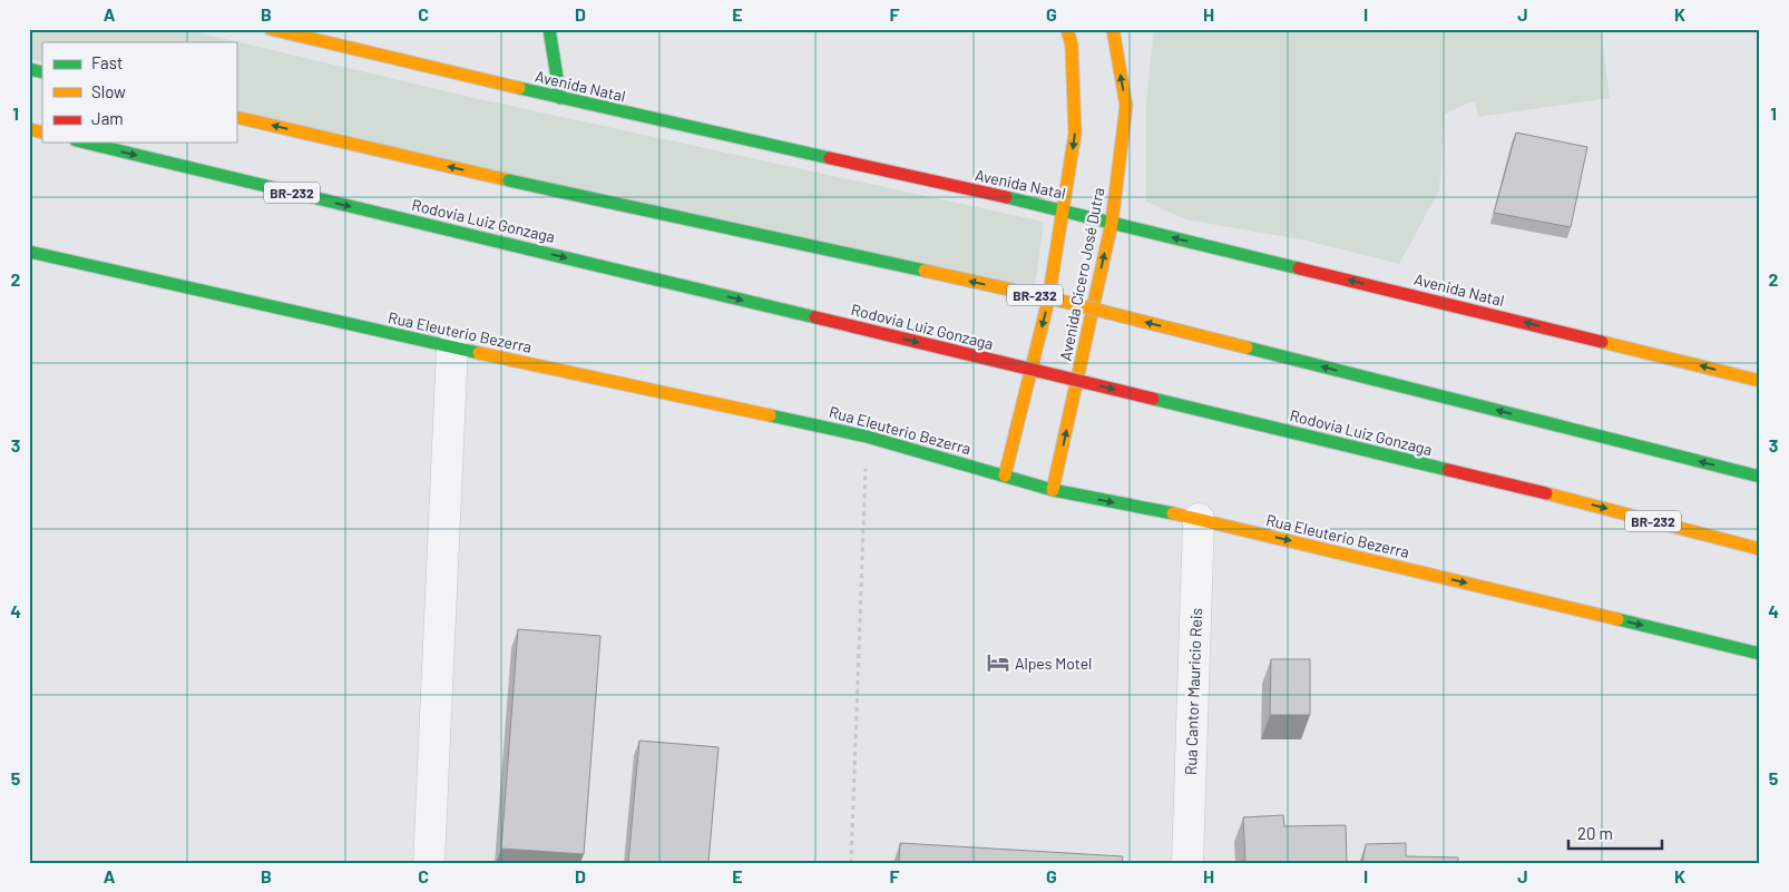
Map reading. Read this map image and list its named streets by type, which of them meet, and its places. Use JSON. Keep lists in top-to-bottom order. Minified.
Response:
{"streets":{"main road":["Avenida Natal","BR-232","Rodovia Luiz Gonzaga","Avenida Cícero José Dutra","Rua Eleuterio Bezerra"],"street":["Rua Cantor Mauricio Reis"]},"crossings":[["Avenida Natal","Avenida Cícero José Dutra"],["Avenida Cícero José Dutra","Rua Eleuterio Bezerra"],["Rua Eleuterio Bezerra","Rua Cantor Mauricio Reis"]],"one_way":["Rua Eleuterio Bezerra"],"places":{"hotel":["Alpes Motel"]},"legend":["Fast","Slow","Jam"],"scale_bar":"20 m","grid":{"columns":["A","B","C","D","E","F","G","H","I","J","K"],"rows":["1","2","3","4","5"]}}
